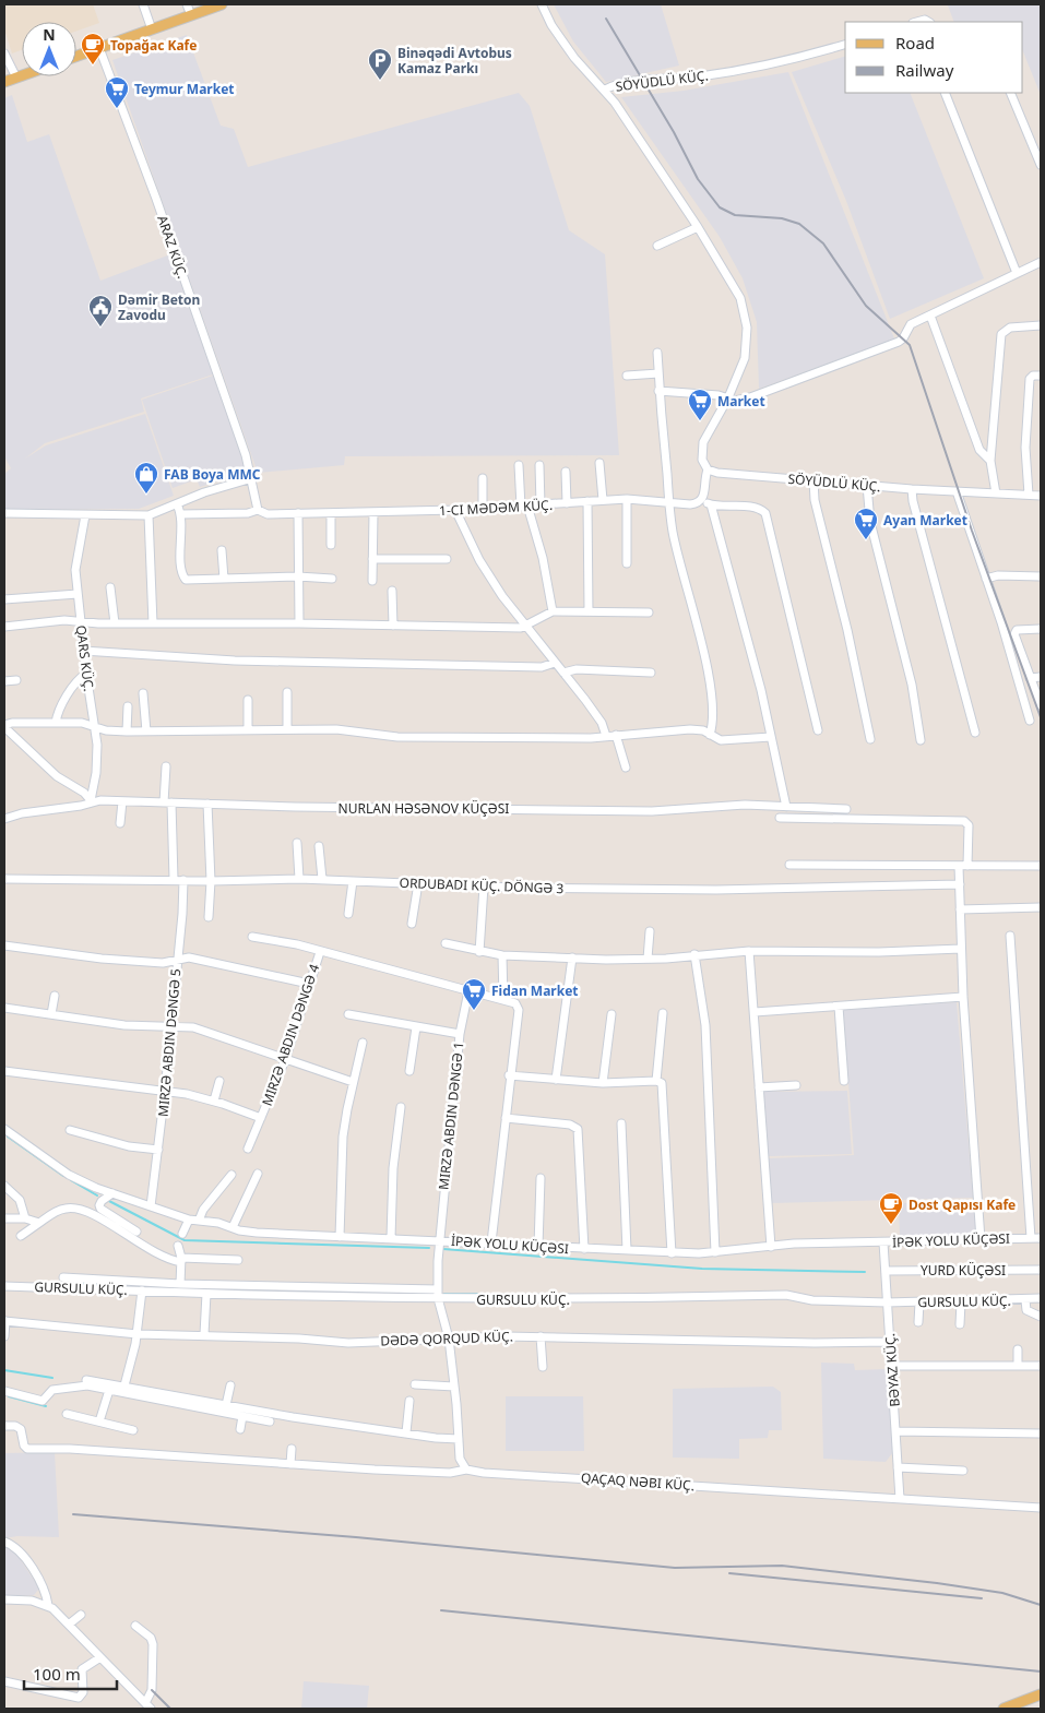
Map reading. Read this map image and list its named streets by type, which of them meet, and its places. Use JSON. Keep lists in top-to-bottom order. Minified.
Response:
{"streets":{"street":["SÖYÜDLÜ KÜÇ.","ARAZ KÜÇ.","1-CI MƏDƏM KÜÇ.","QARS KÜÇ.","NURLAN HƏSƏNOV KÜÇƏSI","ORDUBADI KÜÇ. DÖNGƏ 3","MIRZƏ ABDIN DƏNGƏ 4","MIRZƏ ABDIN DƏNGƏ 5","MIRZƏ ABDIN DƏNGƏ 1","İPƏK YOLU KÜÇƏSI","YURD KÜÇƏSI","GURSULU KÜÇ.","DƏDƏ QORQUD KÜÇ.","BƏYAZ KÜÇ.","QAÇAQ NƏBI KÜÇ."]},"crossings":[["ARAZ KÜÇ.","1-CI MƏDƏM KÜÇ."],["QARS KÜÇ.","NURLAN HƏSƏNOV KÜÇƏSI"],["ORDUBADI KÜÇ. DÖNGƏ 3","MIRZƏ ABDIN DƏNGƏ 5"],["MIRZƏ ABDIN DƏNGƏ 5","İPƏK YOLU KÜÇƏSI"],["MIRZƏ ABDIN DƏNGƏ 1","İPƏK YOLU KÜÇƏSI"],["İPƏK YOLU KÜÇƏSI","BƏYAZ KÜÇ."],["YURD KÜÇƏSI","BƏYAZ KÜÇ."],["GURSULU KÜÇ.","BƏYAZ KÜÇ."],["DƏDƏ QORQUD KÜÇ.","BƏYAZ KÜÇ."],["BƏYAZ KÜÇ.","QAÇAQ NƏBI KÜÇ."]],"places":{"cafe":["Topağac Kafe","Dost Qapısı Kafe"],"parking":["Binəqədi Avtobus Kamaz Parkı"],"supermarket":["Teymur Market","Market","Ayan Market","Fidan Market"],"public building":["Dəmir Beton Zavodu"],"shop":["FAB Boya MMC"]},"legend":["Road","Railway"],"scale_bar":"100 m","north":"top"}
